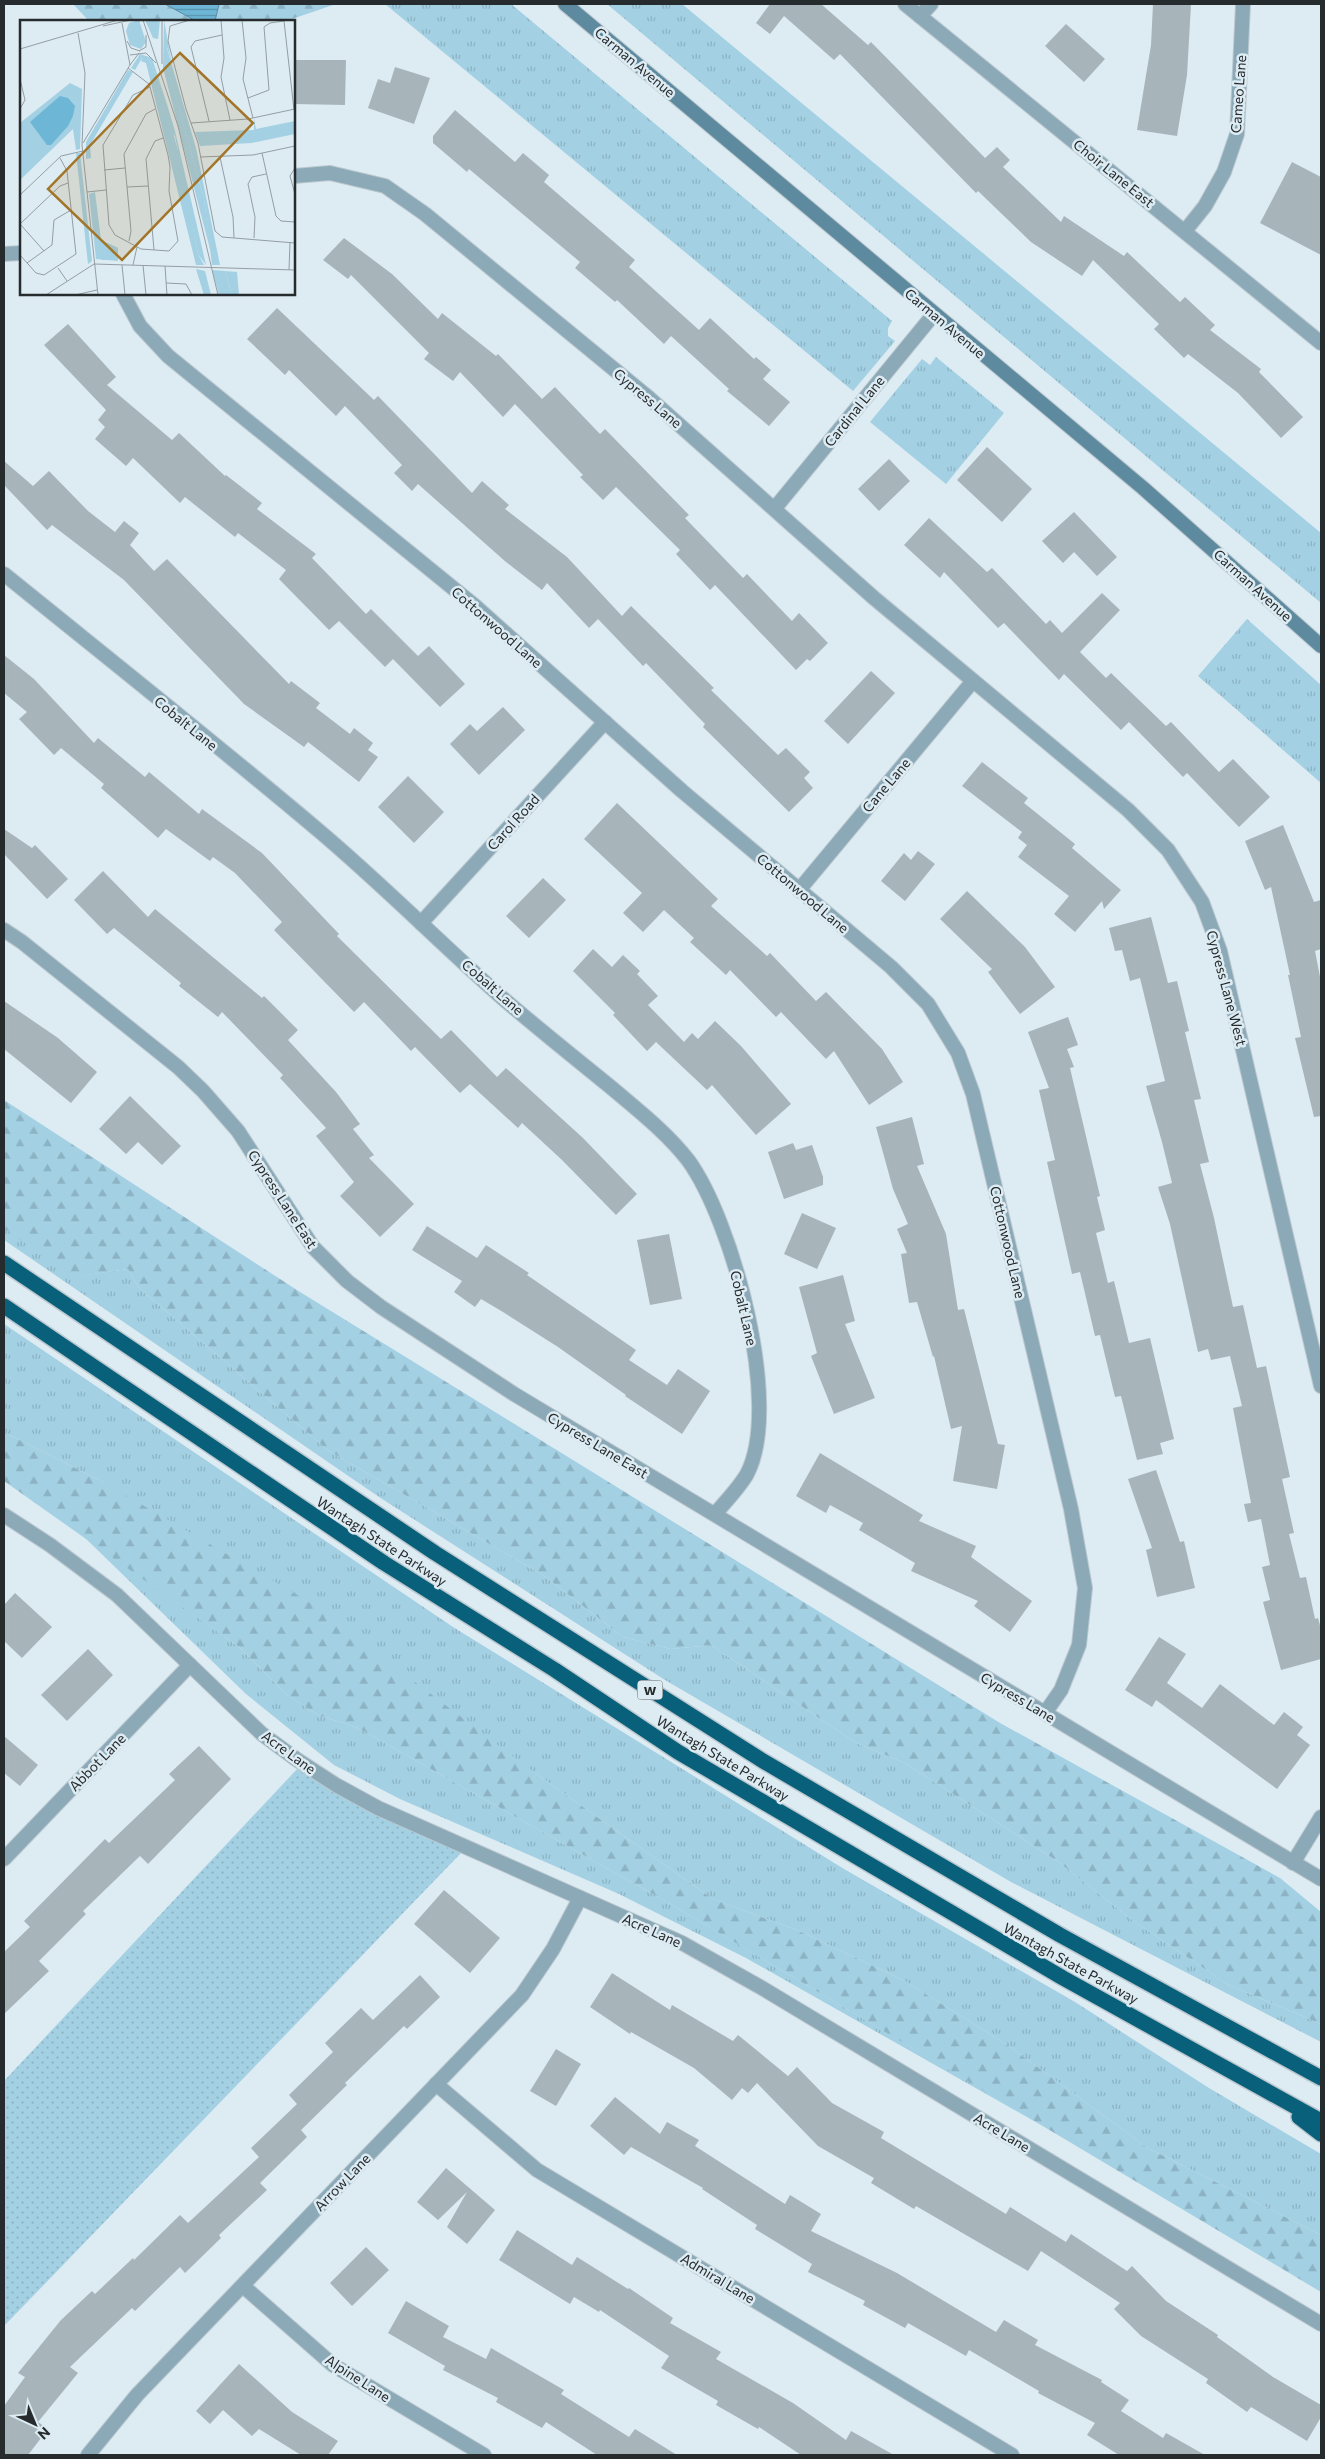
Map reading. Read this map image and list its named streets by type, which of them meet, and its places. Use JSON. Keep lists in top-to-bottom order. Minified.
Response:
{"streets":{"highway":["Wantagh State Parkway","W"],"main road":["Carman Avenue"],"street":["Cameo Lane","Choir Lane East","Cypress Lane","Cardinal Lane","Cottonwood Lane","Cobalt Lane","Cane Lane","Carol Road","Cypress Lane West","Cypress Lane East","Acre Lane","Abbot Lane","Arrow Lane","Admiral Lane","Alpine Lane"]},"crossings":[["Carman Avenue","Cardinal Lane"],["Cameo Lane","Choir Lane East"],["Cypress Lane","Cardinal Lane"],["Cypress Lane","Cottonwood Lane"],["Cypress Lane","Cobalt Lane"],["Cypress Lane","Cane Lane"],["Cypress Lane","Cypress Lane West"],["Cypress Lane","Cypress Lane East"],["Cottonwood Lane","Cane Lane"],["Cottonwood Lane","Carol Road"],["Cobalt Lane","Carol Road"],["Cobalt Lane","Cypress Lane East"],["Cane Lane","Cypress Lane West"],["Acre Lane","Abbot Lane"],["Acre Lane","Arrow Lane"],["Arrow Lane","Admiral Lane"],["Arrow Lane","Alpine Lane"]],"north":"bottom right"}
